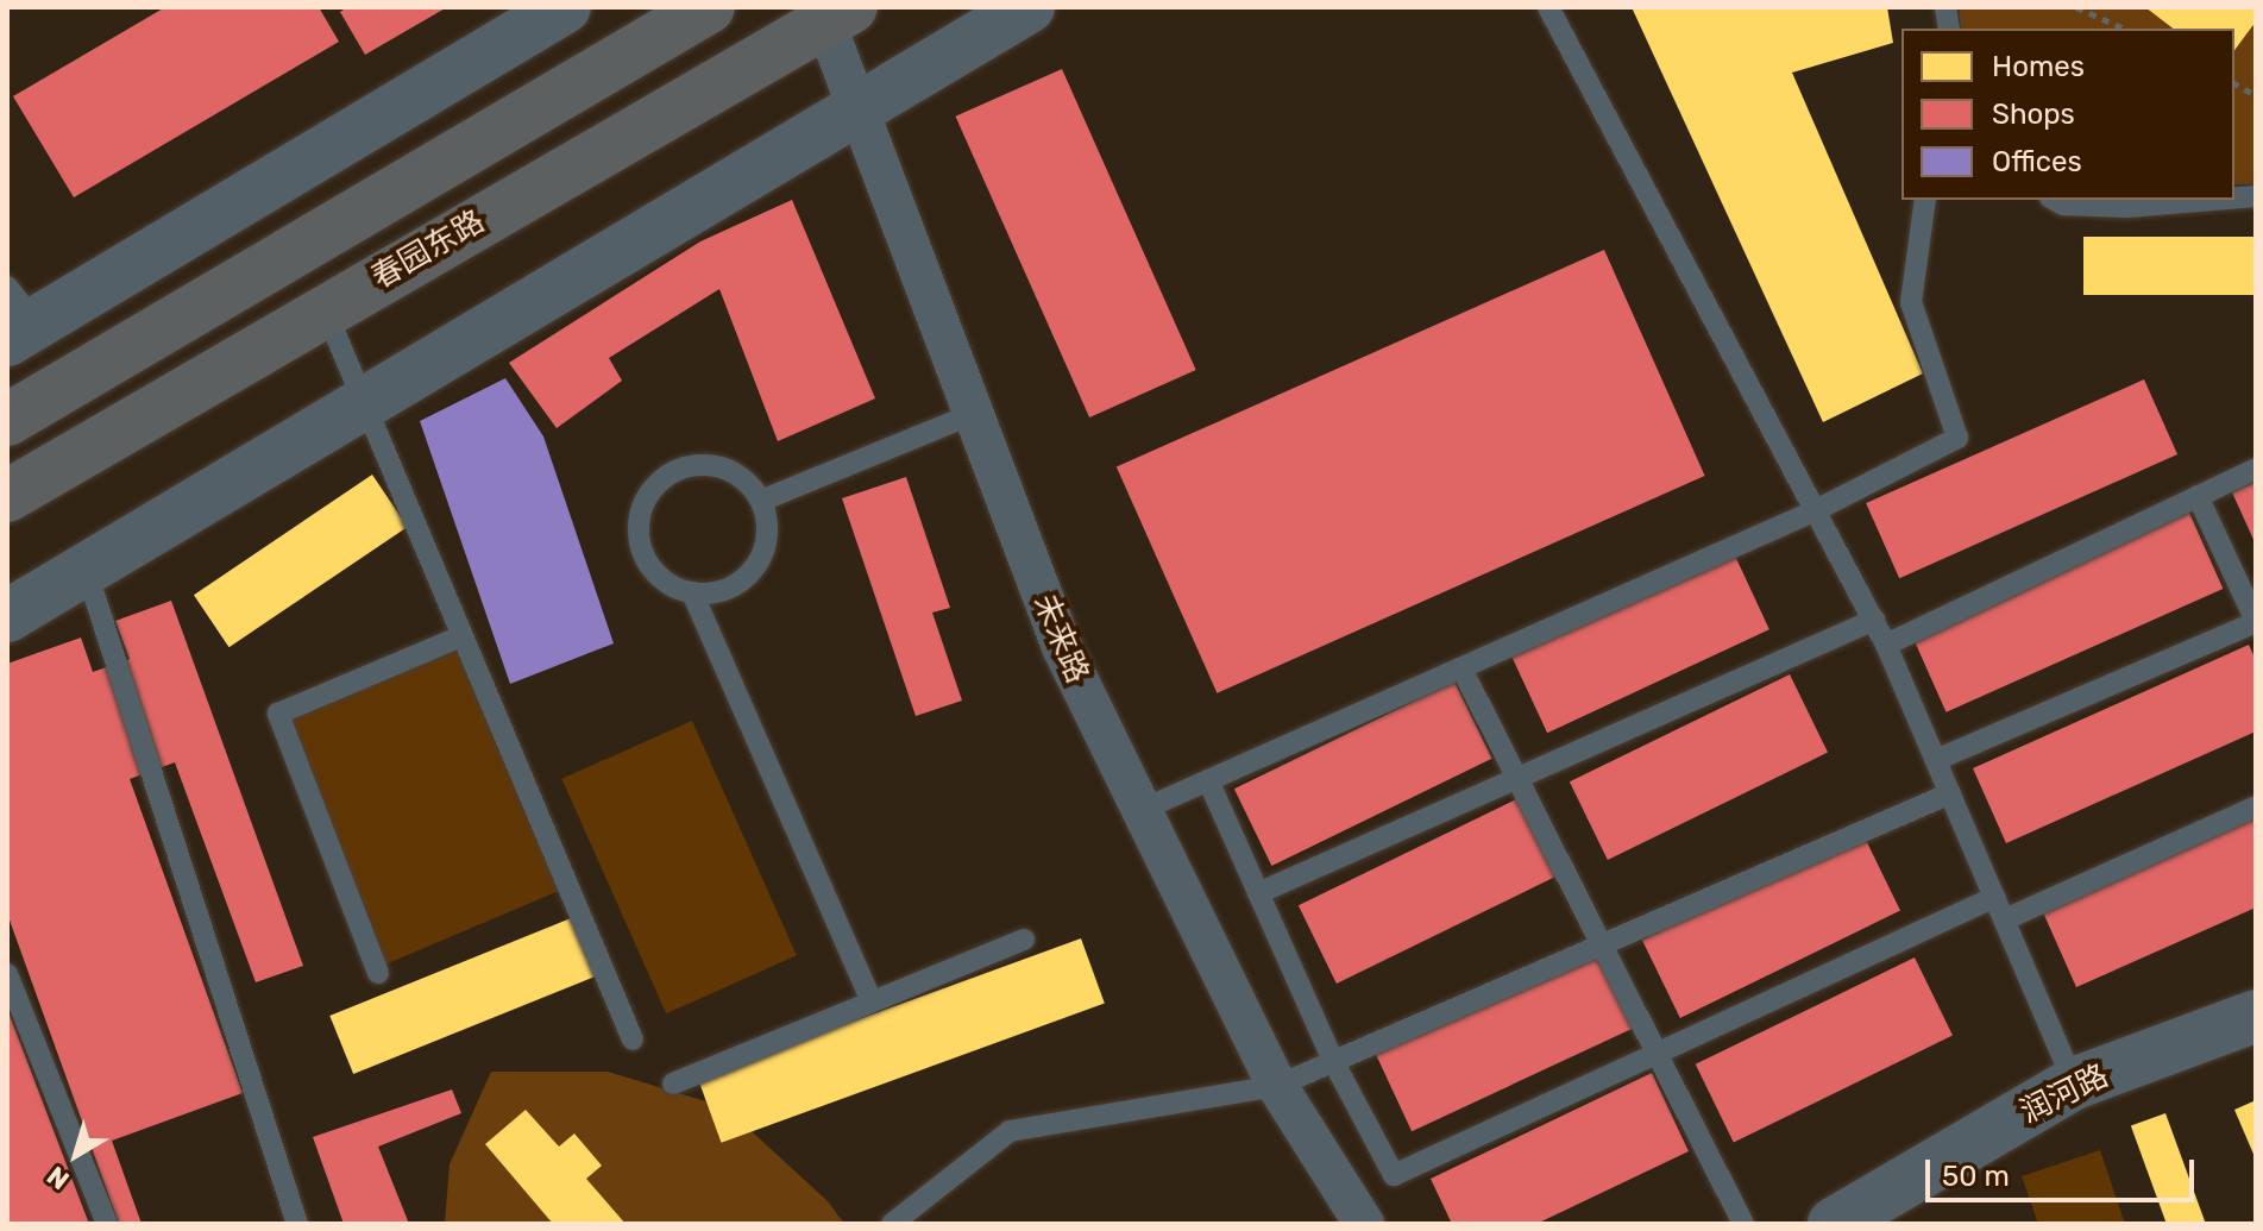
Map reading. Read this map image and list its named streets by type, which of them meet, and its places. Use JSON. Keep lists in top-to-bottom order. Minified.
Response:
{"streets":{"main road":["春园东路"],"street":["未来路","润河路"]},"crossings":[["春园东路","未来路"]],"legend":["Homes","Shops","Offices"],"scale_bar":"50 m","north":"bottom left"}
